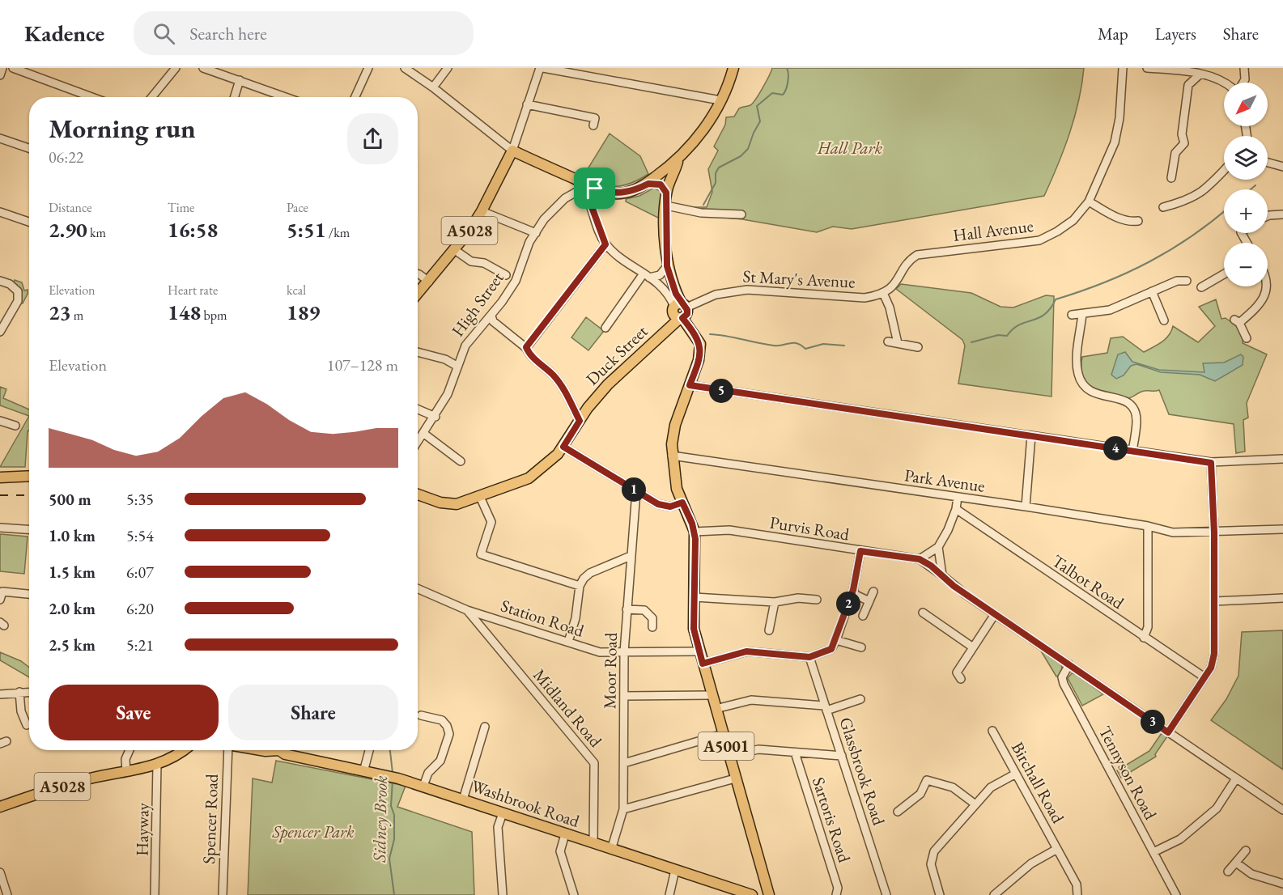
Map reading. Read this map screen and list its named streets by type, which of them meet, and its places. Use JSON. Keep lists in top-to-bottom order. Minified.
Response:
{"streets":{"main road":["A5028","Duck Street","A5001","Washbrook Road"],"street":["Hall Avenue","St Mary's Avenue","High Street","Park Avenue","Purvis Road","Talbot Road","Station Road","Moor Road","Midland Road","Glassbrook Road","Tennyson Road","Birchall Road","Spencer Road","Sartoris Road","Hayway"]},"crossings":[["A5028","Hayway"],["Hall Avenue","St Mary's Avenue"],["Duck Street","A5001"],["Park Avenue","A5001"],["Purvis Road","A5001"],["Purvis Road","Tennyson Road"],["Station Road","Moor Road"],["Station Road","Midland Road"],["Station Road","A5001"],["Moor Road","Washbrook Road"],["Midland Road","Washbrook Road"]],"water":["Sidney Brook"],"parks":["Hall Park","Spencer Park"],"north":"bottom left","page":{"header":"Kadence","search":"Search here","nav":["Map","Layers","Share"],"map_buttons":["+","−"],"heading":["Morning run","06:22"],"stats":[["Distance","2.90 km"],["Time","16:58"],["Pace","5:51 /km"],["Elevation","23 m"],["Heart rate","148 bpm"],["kcal","189"]],"chart":["Elevation","107–128 m"],"pins":["5","4","1","2","3"],"list":[{"name":"500 m","note":"5:35"},{"name":"1.0 km","note":"5:54"},{"name":"1.5 km","note":"6:07"},{"name":"2.0 km","note":"6:20"},{"name":"2.5 km","note":"5:21"}],"buttons":["Save","Share"]}}
